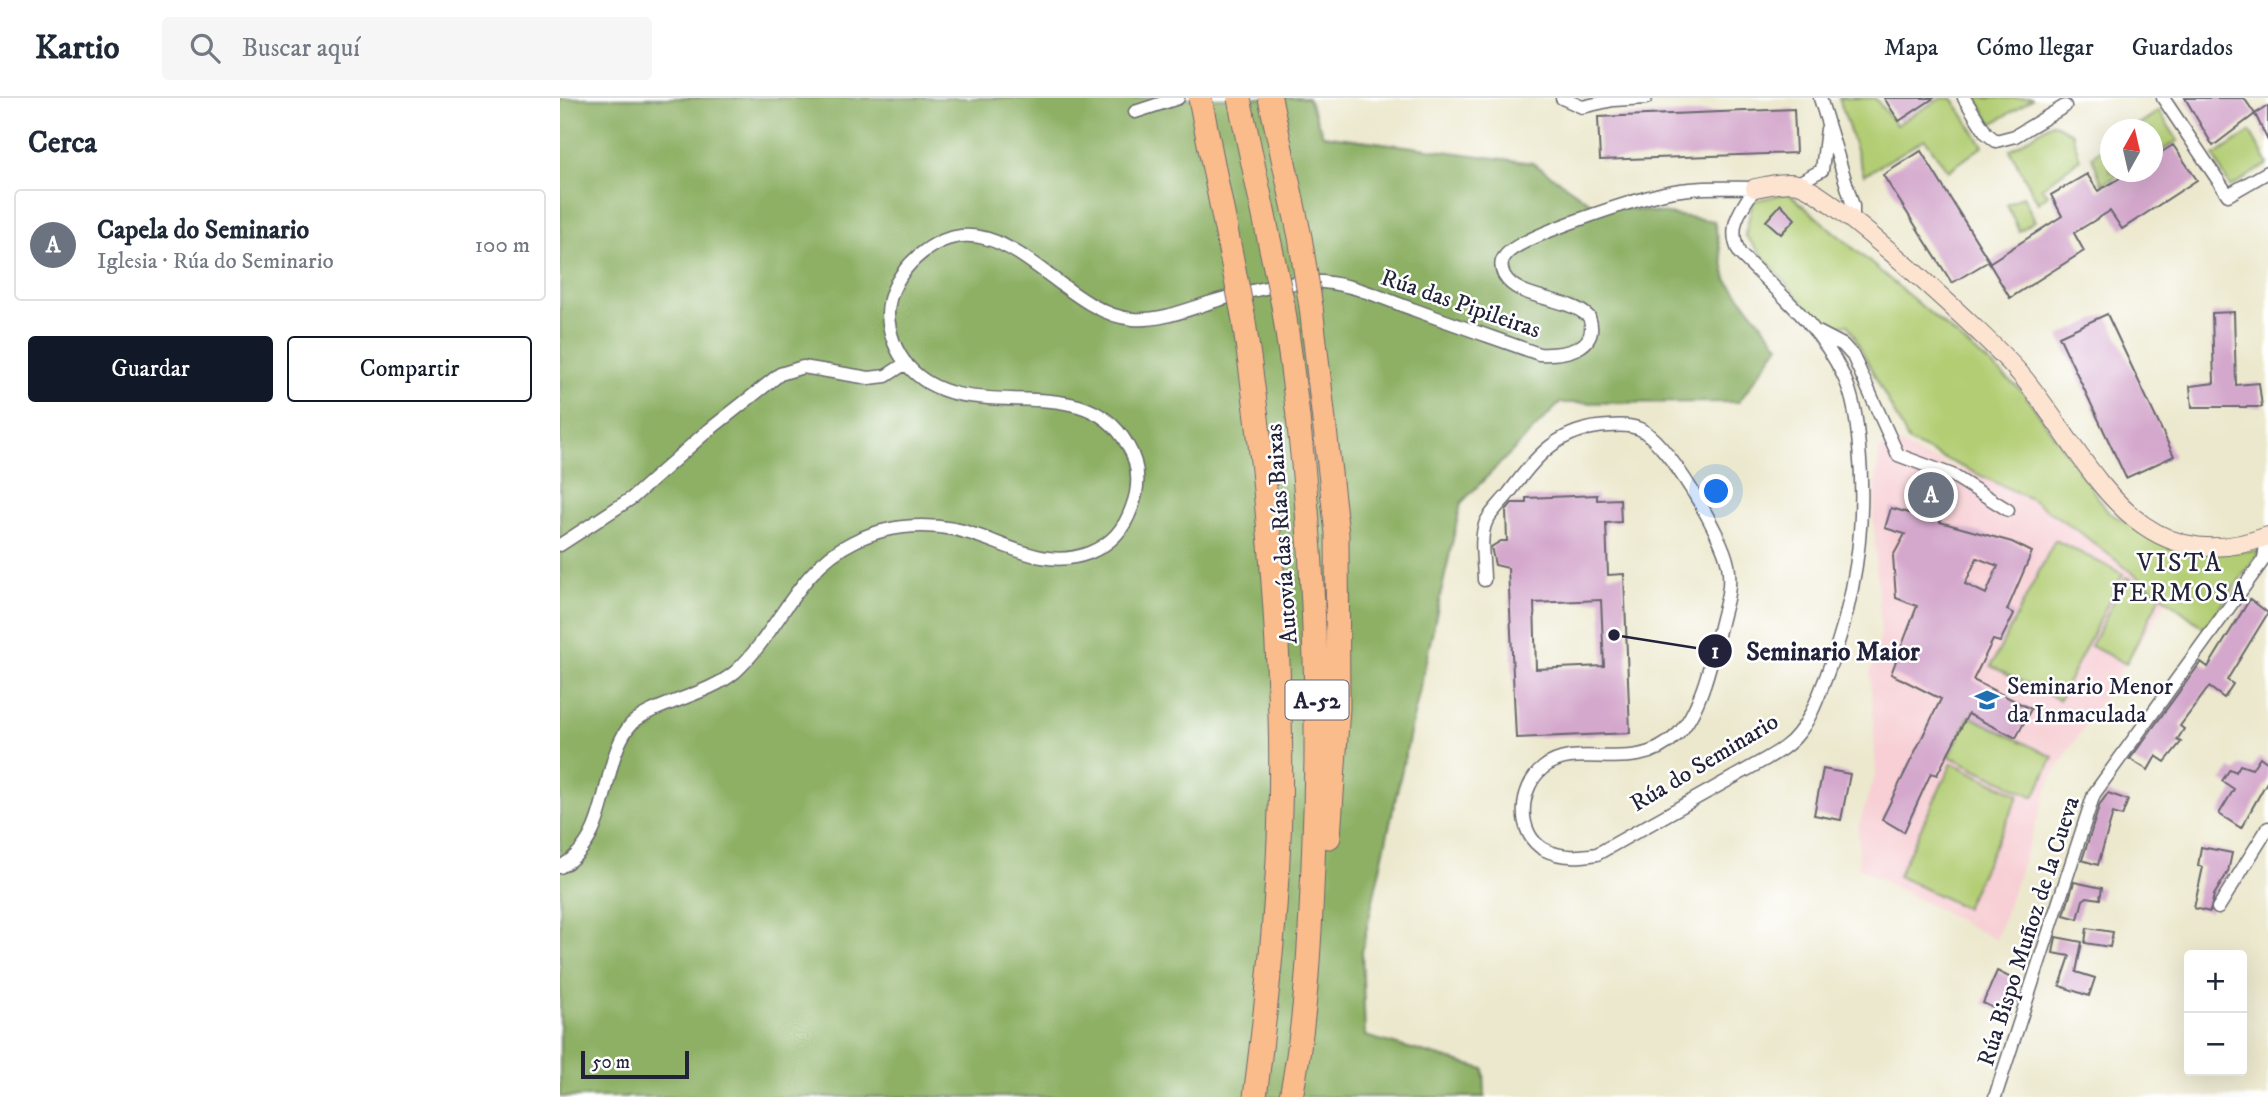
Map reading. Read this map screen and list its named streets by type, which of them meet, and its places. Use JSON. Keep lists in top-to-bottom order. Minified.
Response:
{"streets":{"highway":["Autovía das Rías Baixas","A-52"],"street":["Rúa das Pipileiras","Rúa do Seminario","Rúa Bispo Muñoz de la Cueva"]},"crossings":[["Rúa das Pipileiras","Rúa do Seminario"]],"districts":["VISTA FERMOSA"],"places":{"other":["Seminario Maior"],"school or university":["Seminario Menor da Inmaculada"]},"scale_bar":"50 m","north":"top","page":{"header":"Kartio","search":"Buscar aquí","nav":["Mapa","Cómo llegar","Guardados"],"heading":"Cerca","list":[{"mark":"A","name":"Capela do Seminario","note":"Iglesia · Rúa do Seminario","value":"100 m"}],"buttons":["Guardar","Compartir"],"pins":"A","map_buttons":["+","−"],"scale":"50 m"}}
